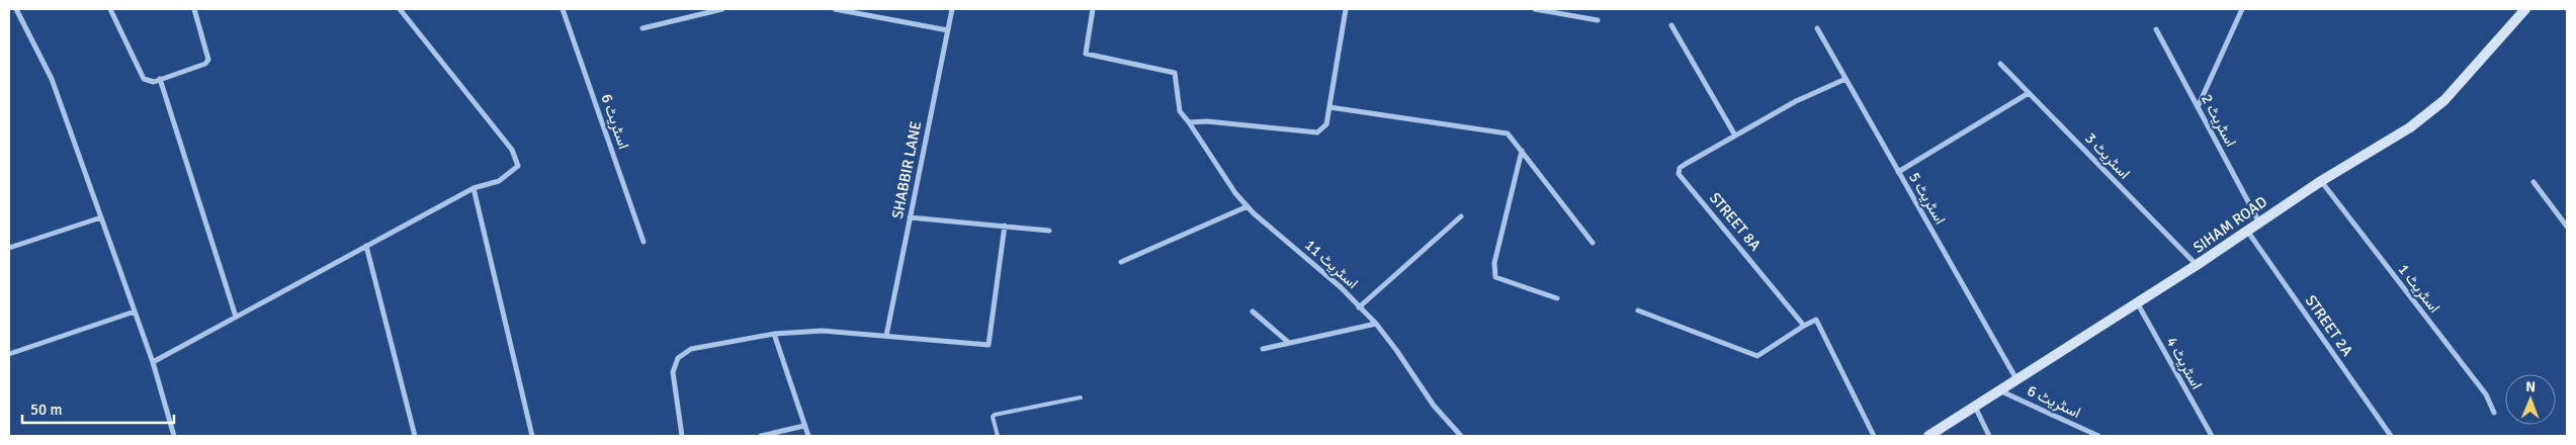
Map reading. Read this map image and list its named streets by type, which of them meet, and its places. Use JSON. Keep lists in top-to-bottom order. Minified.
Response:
{"streets":{"street":["اسٹریٹ 2","اسٹریٹ 6","اسٹریٹ 3","SHABBIR LANE","اسٹریٹ 5","STREET 8A","SIHAM ROAD","اسٹریٹ 11","اسٹریٹ 1","STREET 2A","اسٹریٹ 4"]},"crossings":[["اسٹریٹ 2","SIHAM ROAD"],["اسٹریٹ 6","SIHAM ROAD"],["اسٹریٹ 3","SIHAM ROAD"],["اسٹریٹ 5","STREET 8A"],["اسٹریٹ 5","SIHAM ROAD"],["SIHAM ROAD","اسٹریٹ 1"],["SIHAM ROAD","STREET 2A"],["SIHAM ROAD","اسٹریٹ 4"]],"scale_bar":"50 m","north":"top"}
